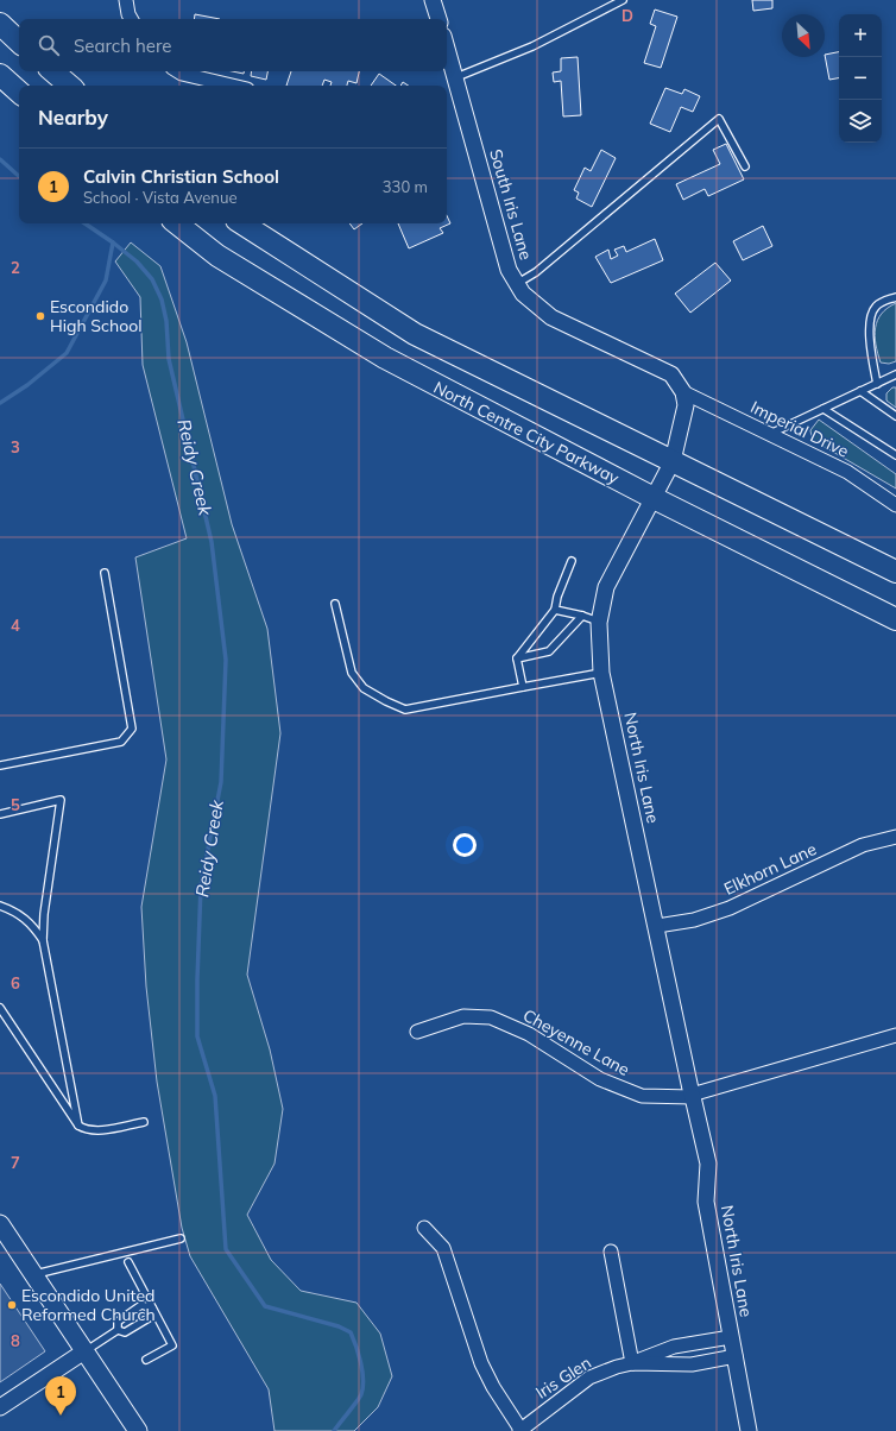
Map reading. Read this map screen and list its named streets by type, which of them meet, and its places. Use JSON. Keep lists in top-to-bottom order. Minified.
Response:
{"streets":{"highway":["North Centre City Parkway"],"street":["South Iris Lane","Imperial Drive","North Iris Lane","Elkhorn Lane","Cheyenne Lane","Iris Glen"]},"crossings":[["South Iris Lane","Imperial Drive"],["North Centre City Parkway","North Iris Lane"],["North Iris Lane","Elkhorn Lane"],["North Iris Lane","Cheyenne Lane"],["North Iris Lane","Iris Glen"]],"water":["Reidy Creek"],"places":["Escondido High School","Escondido United Reformed Church"],"north":"bottom right","page":{"map_buttons":["+","−"],"search":"Search here","heading":"Nearby","list":[{"mark":"1","name":"Calvin Christian School","note":"School · Vista Avenue","value":"330 m"}],"pins":"1"},"grid":{"columns":["D"],"rows":["2","3","4","5","6","7","8"]}}
